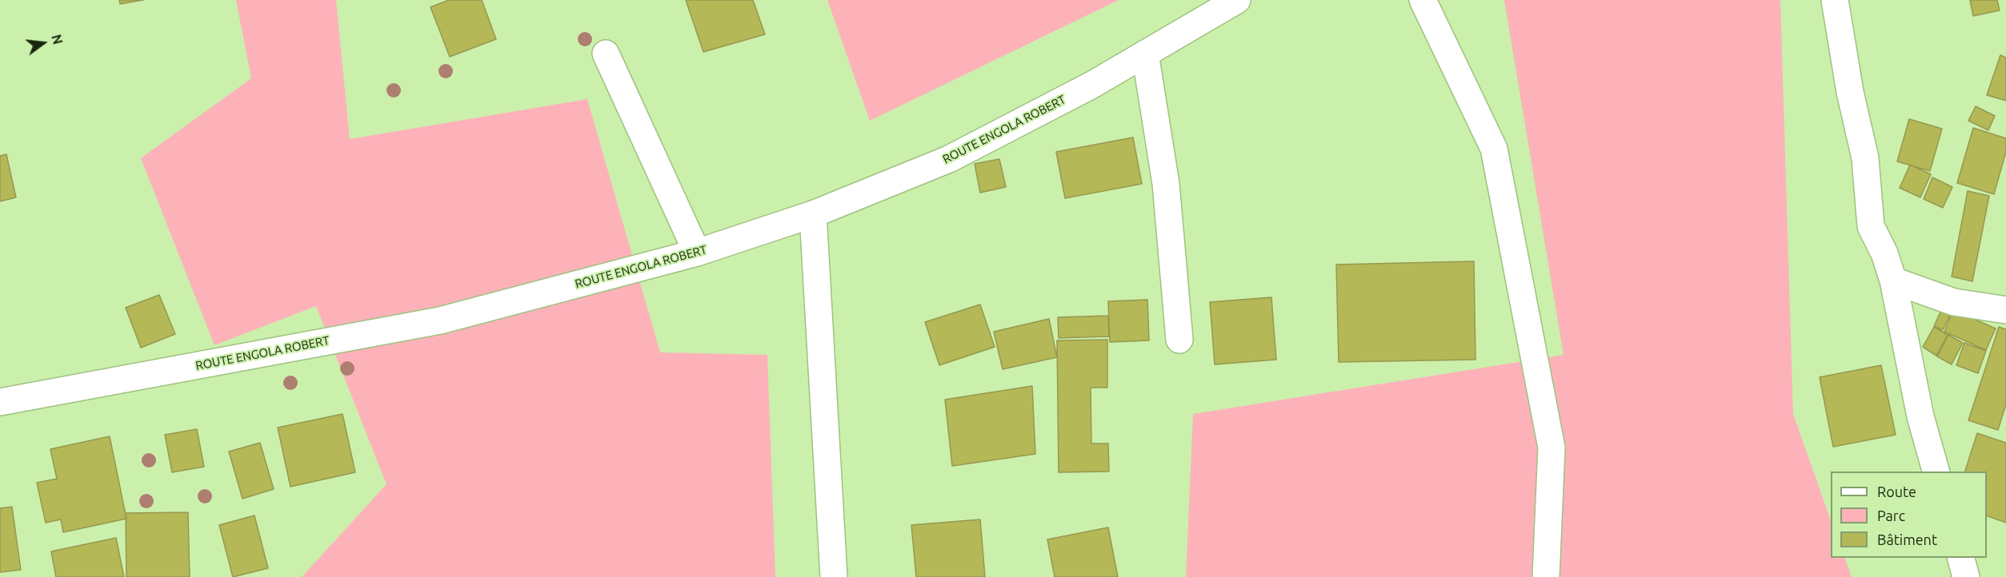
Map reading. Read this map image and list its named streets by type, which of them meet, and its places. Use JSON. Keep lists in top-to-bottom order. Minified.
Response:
{"streets":{"street":["ROUTE ENGOLA ROBERT"]},"legend":["Route","Parc","Bâtiment"],"north":"right"}
